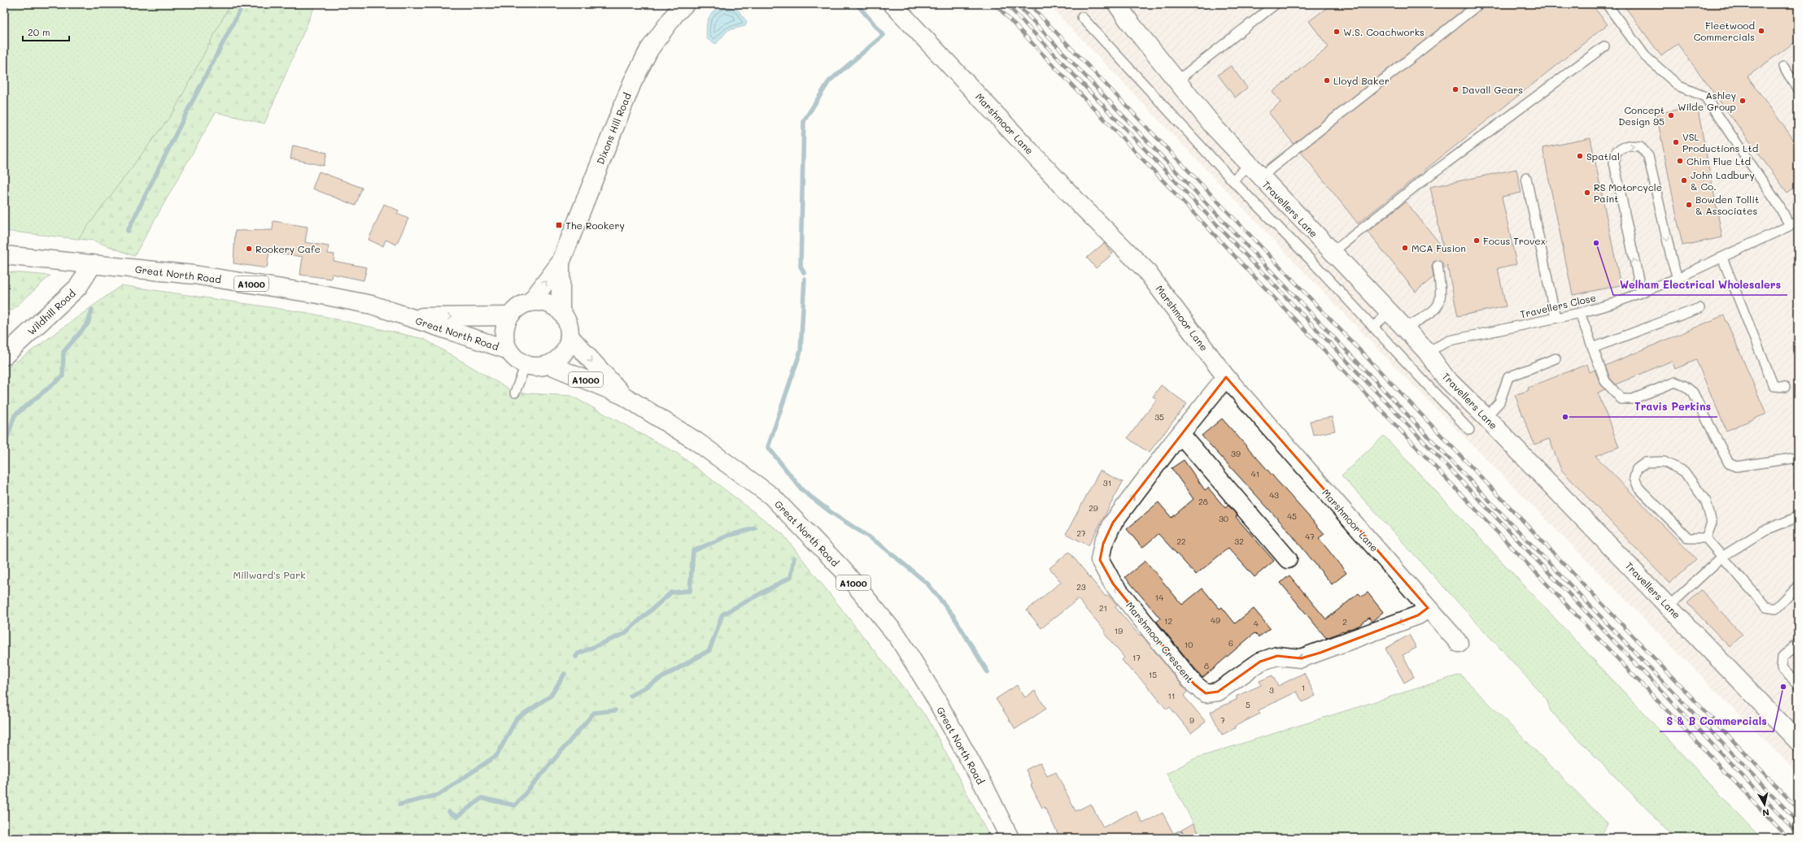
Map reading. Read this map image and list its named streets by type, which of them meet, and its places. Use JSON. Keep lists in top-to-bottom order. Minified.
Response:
{"streets":{"street":["Marshmoor Lane","Dixons Hill Road","Travellers Lane","Great North Road","A1000","Wildhill Road","Marshmoor Crescent"],"lane":["Travellers Close"]},"crossings":[["Marshmoor Lane","Marshmoor Crescent"],["Dixons Hill Road","Great North Road"],["Travellers Lane","Travellers Close"],["Great North Road","Wildhill Road"]],"parks":["Millward's Park"],"places":{"other":["Fleetwood Commercials","W.S. Coachworks","Lloyd Baker","Davall Gears","Ashley Wilde Group","Concept Design 95","VSL Productions Ltd","Spatial","Chim Flue Ltd","John Ladbury & Co.","RS Motorcycle Paint","Bowden Tollit & Associates","Focus Trovex","Welham Electrical Wholesalers","MCA Fusion","Rookery Cafe","Travis Perkins","S & B Commercials"],"transit":["The Rookery"]},"house_numbers":["35","39","41","31","43","28","29","45","30","27","47","22","32","23","14","21","49","12","2","4","19","6","10","17","8","15","1","3","11","5","9","7"],"scale_bar":"20 m","north":"bottom"}
